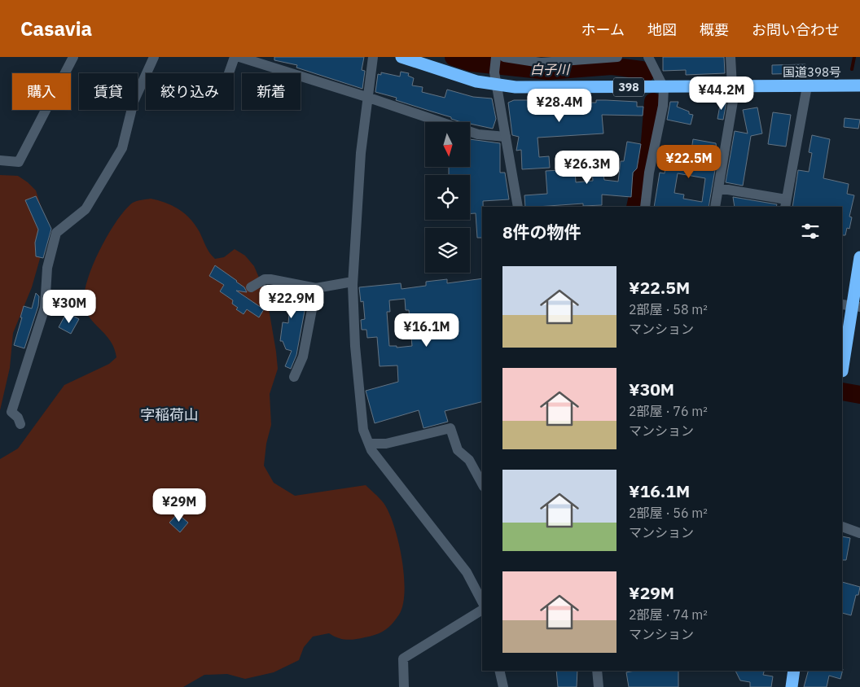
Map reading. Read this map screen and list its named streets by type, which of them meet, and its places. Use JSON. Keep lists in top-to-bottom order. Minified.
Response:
{"streets":{"highway":["国道398号","398"]},"districts":["字稲荷山"],"water":["白子川"],"north":"bottom","page":{"header":"Casavia","nav":["ホーム","地図","概要","お問い合わせ"],"chip":["購入","賃貸","絞り込み","新着"],"price":["¥44.2M","¥28.4M","¥22.5M","¥26.3M","¥22.9M","¥30M","¥16.1M","¥29M"],"heading":"8件の物件","list":[{"name":"¥22.5M","note":"2部屋 · 58 m² · マンション"},{"name":"¥30M","note":"2部屋 · 76 m² · マンション"},{"name":"¥16.1M","note":"2部屋 · 56 m² · マンション"},{"name":"¥29M","note":"2部屋 · 74 m² · マンション"}]}}
